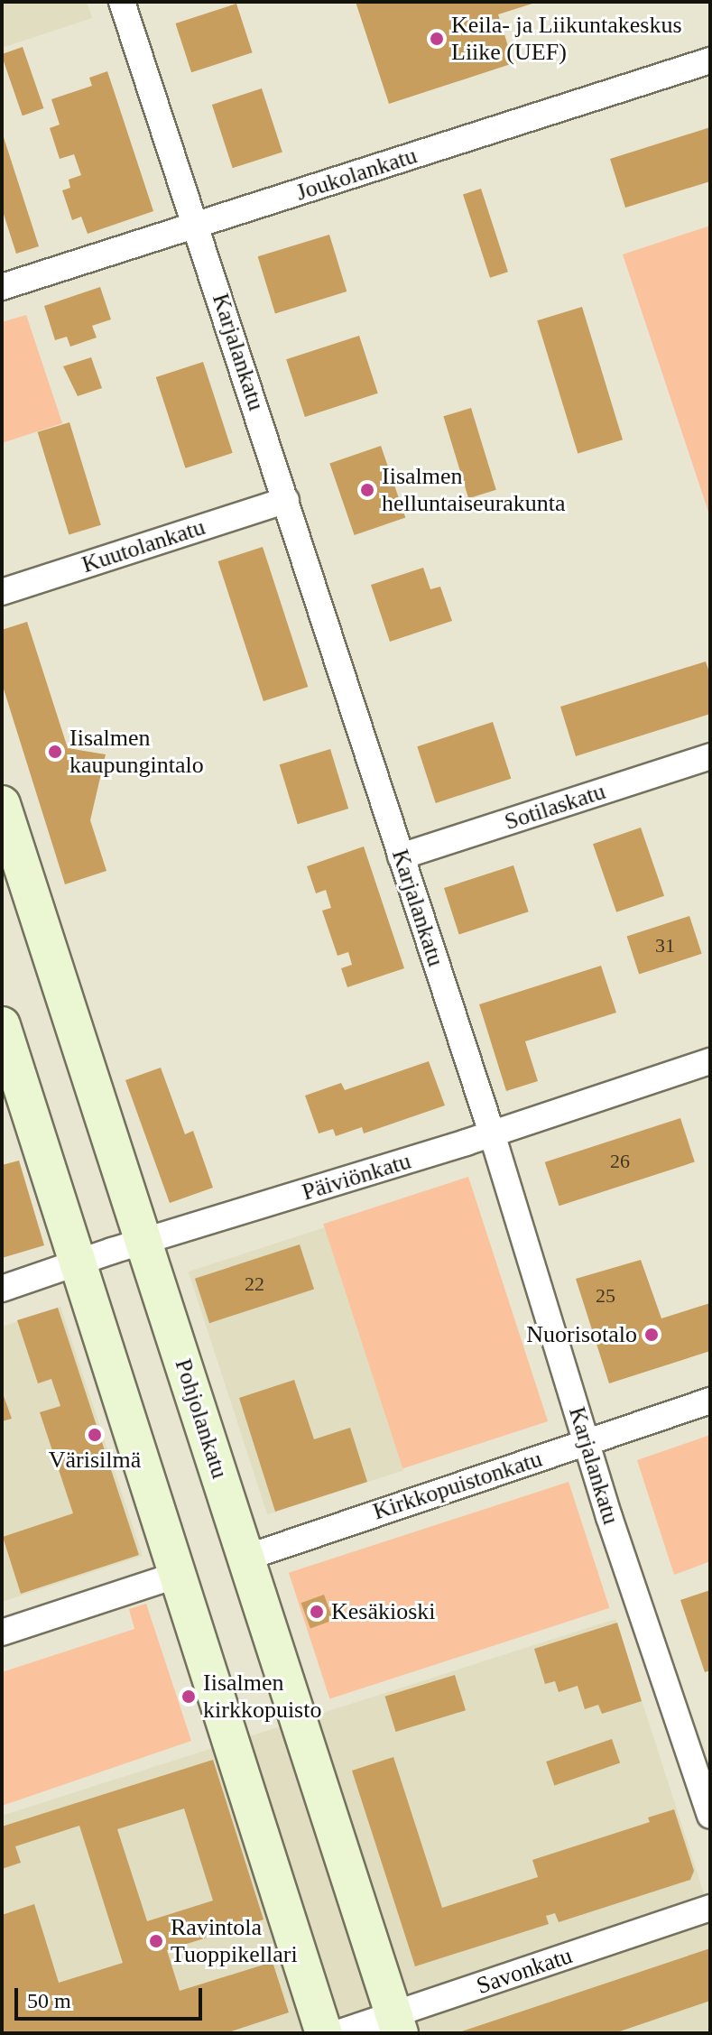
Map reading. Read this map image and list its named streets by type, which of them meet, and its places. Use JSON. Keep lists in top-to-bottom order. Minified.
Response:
{"streets":{"main road":["Pohjolankatu"],"street":["Joukolankatu","Karjalankatu","Kuutolankatu","Sotilaskatu","Päiviönkatu","Kirkkopuistonkatu","Savonkatu"]},"crossings":[["Joukolankatu","Karjalankatu"],["Karjalankatu","Kuutolankatu"],["Karjalankatu","Sotilaskatu"],["Karjalankatu","Päiviönkatu"],["Karjalankatu","Kirkkopuistonkatu"],["Päiviönkatu","Pohjolankatu"],["Pohjolankatu","Kirkkopuistonkatu"],["Pohjolankatu","Savonkatu"]],"places":["Keila- ja Liikuntakeskus Liike (UEF)","Iisalmen helluntaiseurakunta","Iisalmen kaupungintalo","Nuorisotalo","Värisilmä","Kesäkioski","Iisalmen kirkkopuisto","Ravintola Tuoppikellari"],"house_numbers":["31","26","22","25"],"scale_bar":"50 m"}
